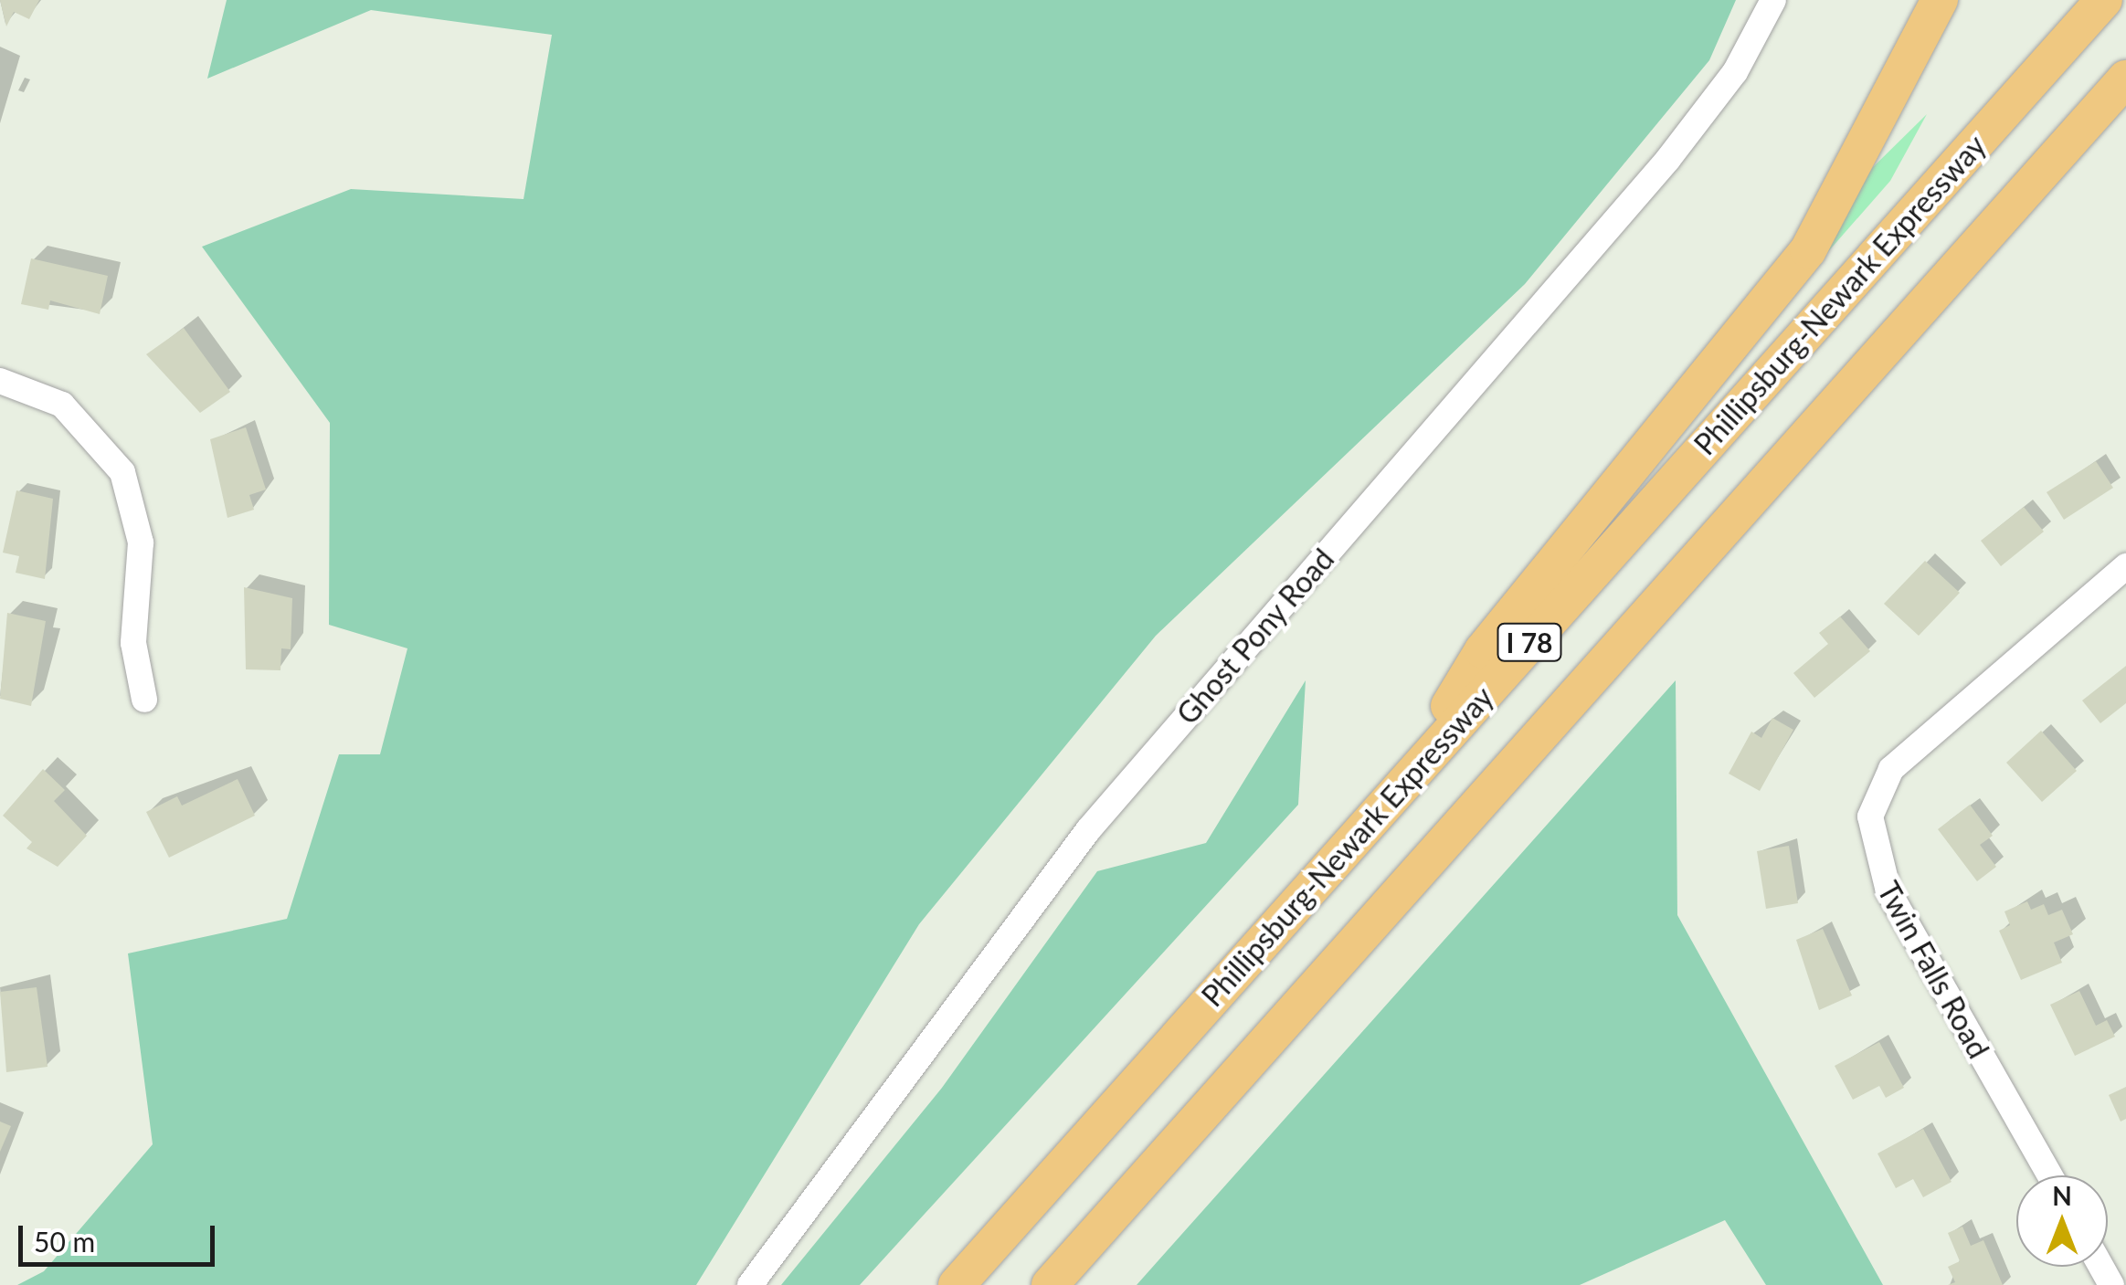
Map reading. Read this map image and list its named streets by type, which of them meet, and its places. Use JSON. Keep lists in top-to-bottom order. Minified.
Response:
{"streets":{"highway":["Phillipsburg-Newark Expressway","I 78"],"street":["Ghost Pony Road","Twin Falls Road"]},"scale_bar":"50 m","north":"top"}
